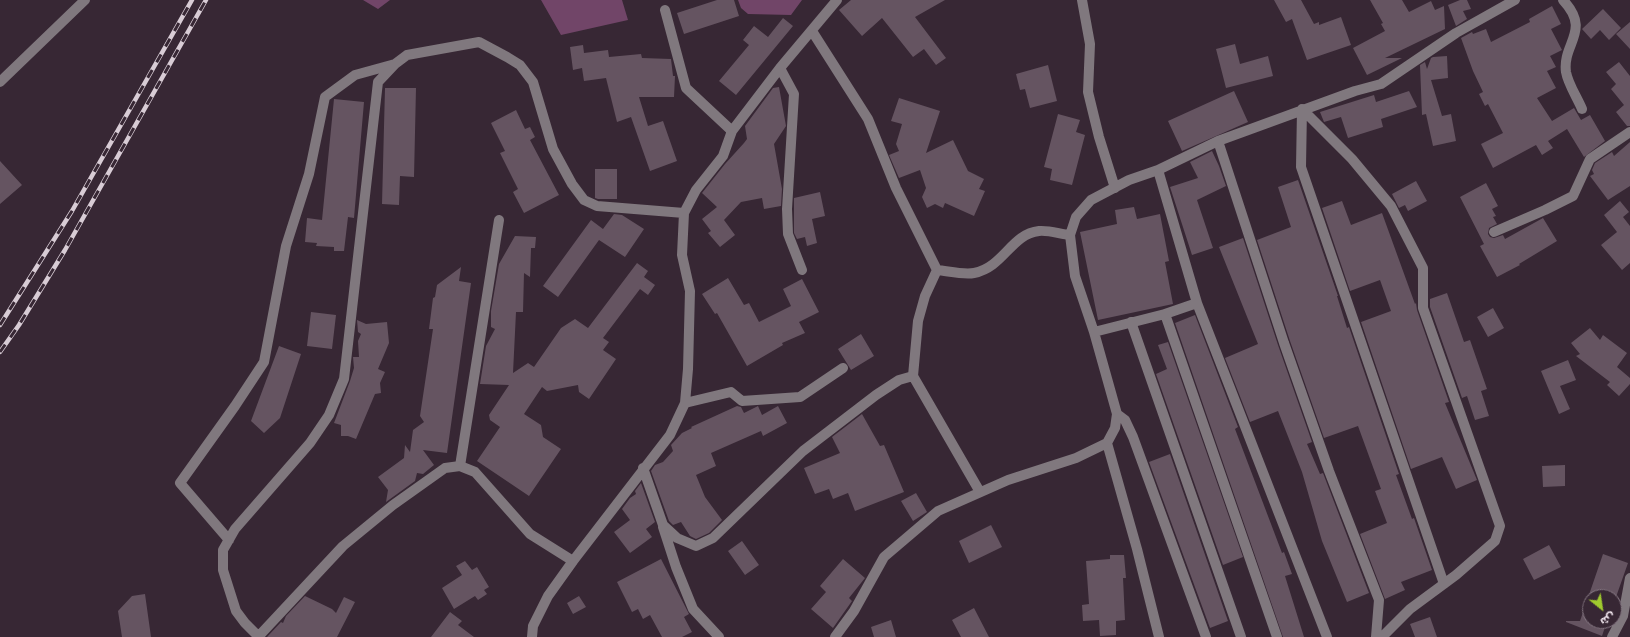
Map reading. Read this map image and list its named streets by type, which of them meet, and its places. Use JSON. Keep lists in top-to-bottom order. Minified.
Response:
{"north":"bottom right"}
